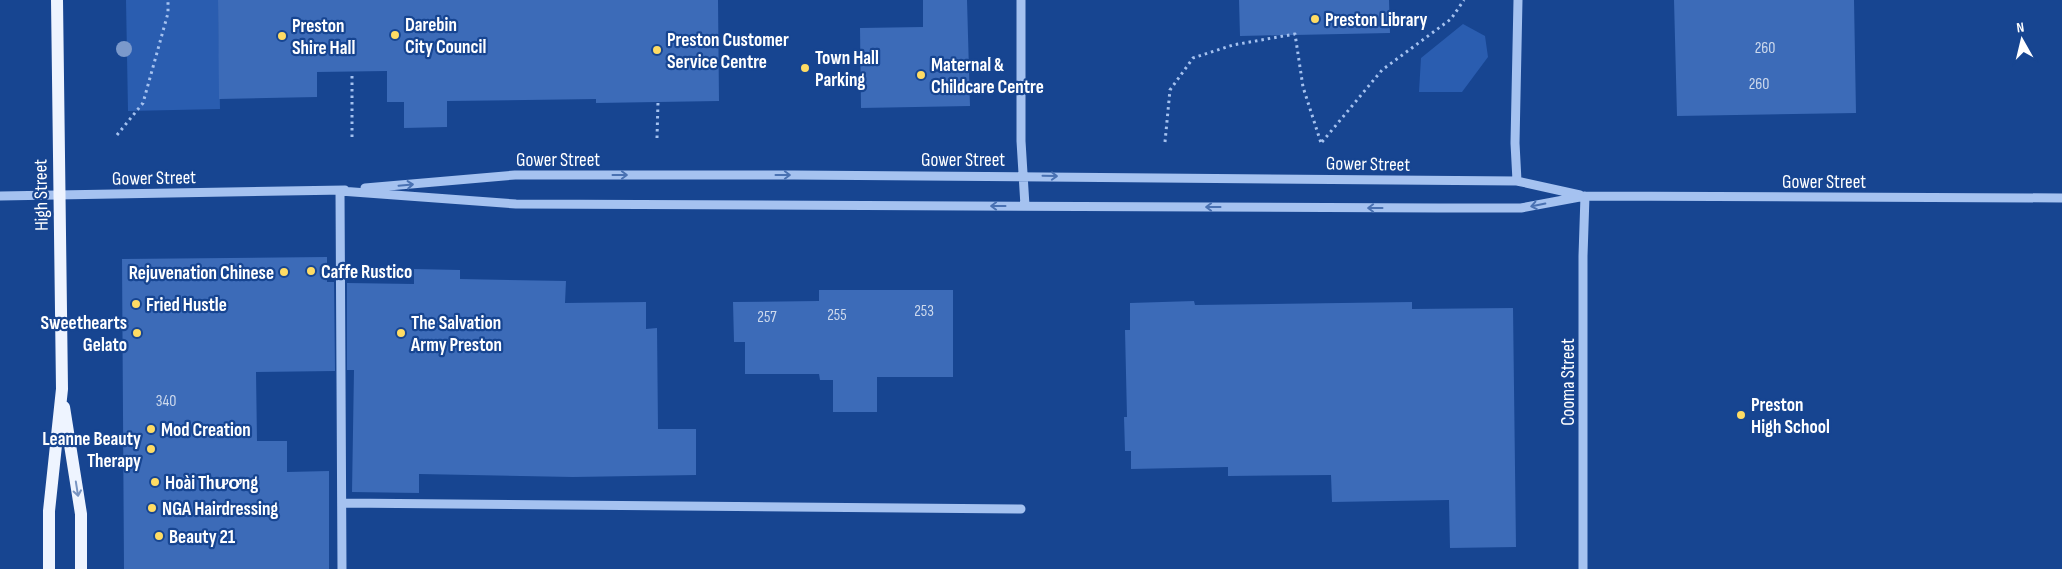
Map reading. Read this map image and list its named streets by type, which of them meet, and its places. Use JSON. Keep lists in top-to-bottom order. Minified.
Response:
{"streets":{"main road":["High Street"],"street":["Gower Street","Cooma Street"]},"crossings":[["Gower Street","High Street"],["Gower Street","Cooma Street"]],"places":["Preston Library","Darebin City Council","Preston Shire Hall","Preston Customer Service Centre","Town Hall Parking","Maternal & Childcare Centre","Caffe Rustico","Rejuvenation Chinese","Fried Hustle","Sweethearts Gelato","The Salvation Army Preston","Preston High School","Mod Creation","Leanne Beauty Therapy","Hoài Thương","NGA Hairdressing","Beauty 21"],"house_numbers":["260","260","253","255","257","340"],"north":"top"}
